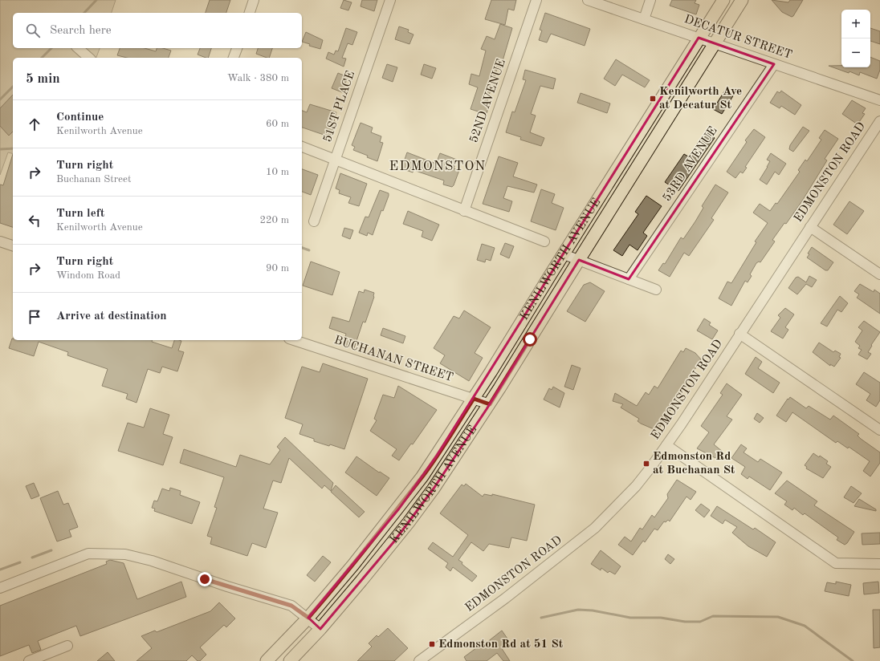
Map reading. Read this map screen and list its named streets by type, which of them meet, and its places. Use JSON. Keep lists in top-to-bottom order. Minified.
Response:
{"streets":{"main road":["KENILWORTH AVENUE"],"street":["DECATUR STREET","52ND AVENUE","51ST PLACE","53RD AVENUE","EDMONSTON ROAD","BUCHANAN STREET"]},"crossings":[["DECATUR STREET","53RD AVENUE"],["DECATUR STREET","KENILWORTH AVENUE"],["KENILWORTH AVENUE","BUCHANAN STREET"]],"districts":["EDMONSTON"],"places":{"transit":["Kenilworth Ave at Decatur St","Edmonston Rd at Buchanan St","Edmonston Rd at 51 St"]},"page":{"map_buttons":["+","−"],"search":"Search here","heading":["5 min","Walk · 380 m"],"list":[["Continue","Kenilworth Avenue","60 m"],["Turn right","Buchanan Street","10 m"],["Turn left","Kenilworth Avenue","220 m"],["Turn right","Windom Road","90 m"],"Arrive at destination"]}}
